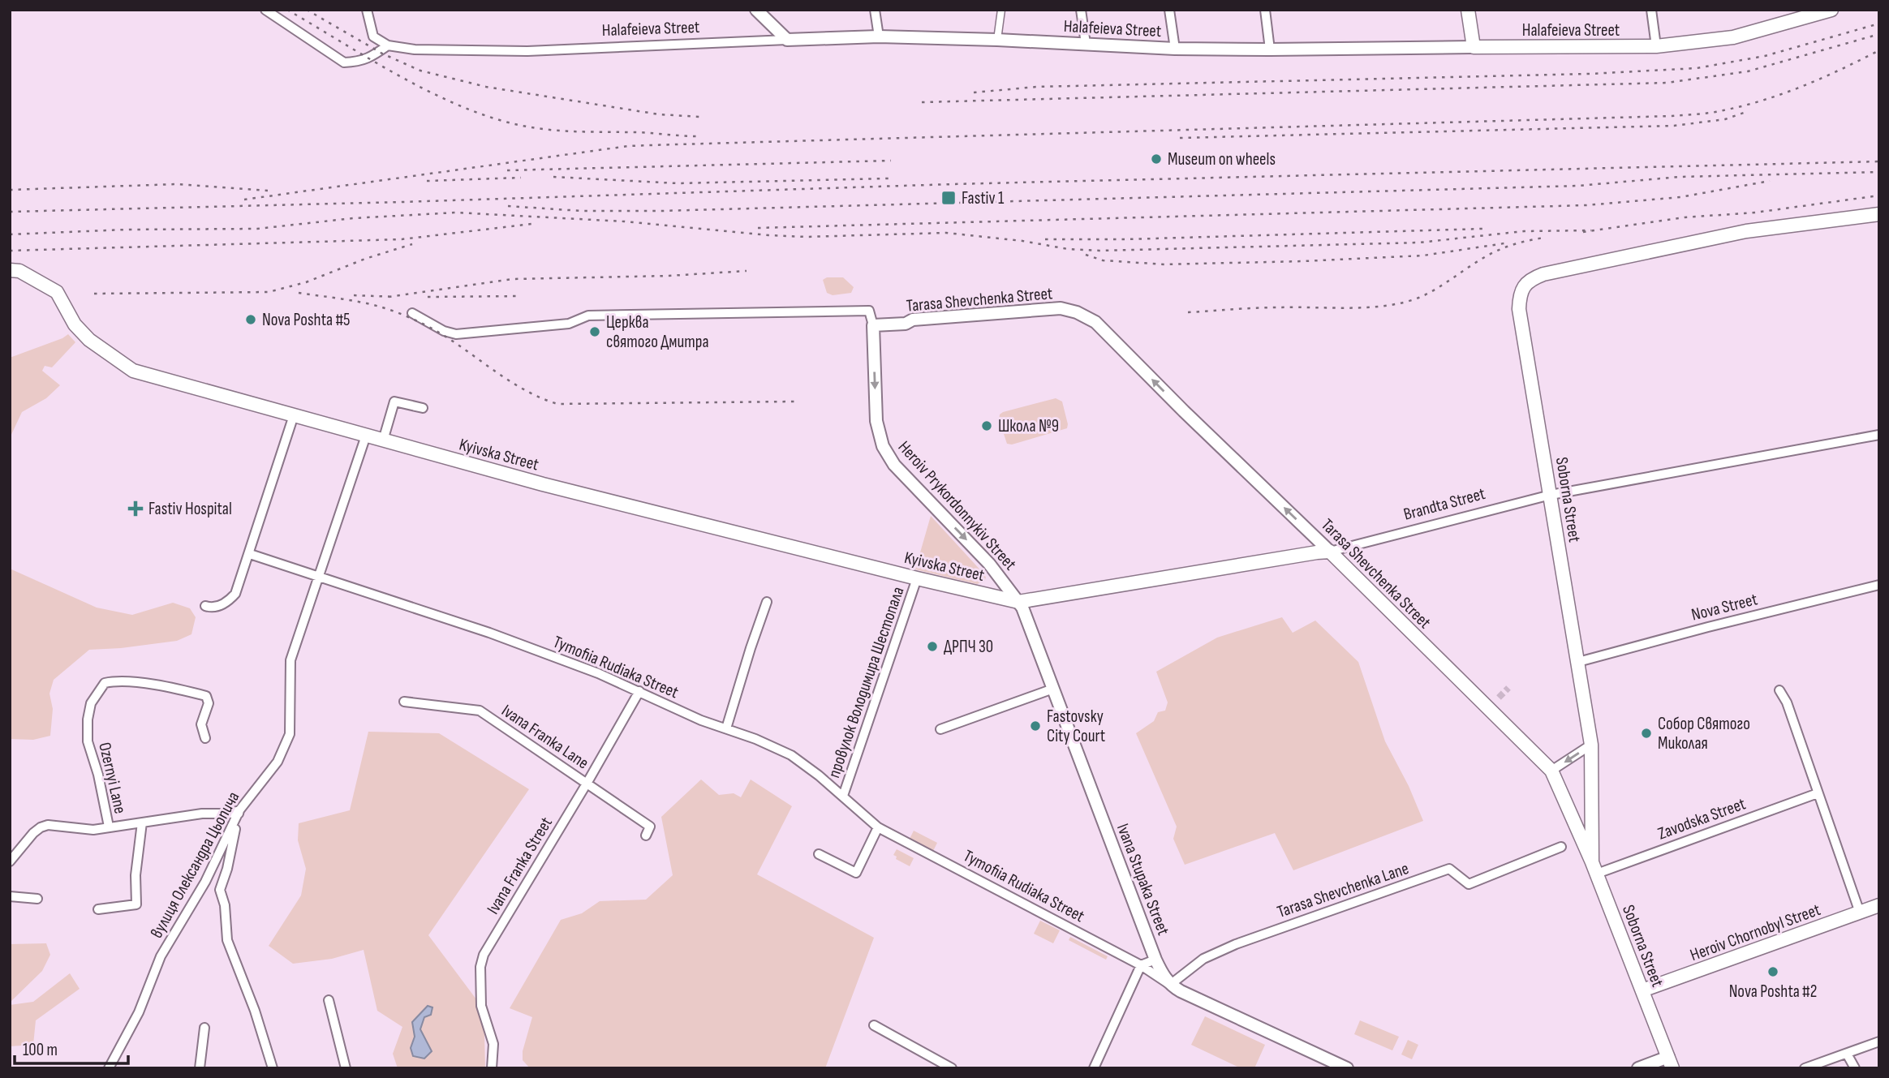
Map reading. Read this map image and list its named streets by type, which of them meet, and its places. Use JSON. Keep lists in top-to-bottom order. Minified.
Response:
{"streets":{"main road":["Halafeieva Street","Tarasa Shevchenka Street","Kyivska Street","Soborna Street","Brandta Street","Heroiv Chornobyl Street"],"street":["Heroiv Prykordonnykiv Street","Nova Street","Tymofiia Rudiaka Street","провулок Володимира Шестопала","Ivana Franka Lane","Ozernyi Lane","Zavodska Street","вулиця Олександра Цьопича","Ivana Franka Street","Ivana Stupaka Street","Tarasa Shevchenka Lane"]},"crossings":[["Tarasa Shevchenka Street","Brandta Street"],["Tarasa Shevchenka Street","Heroiv Prykordonnykiv Street"],["Kyivska Street","Brandta Street"],["Kyivska Street","Heroiv Prykordonnykiv Street"],["Kyivska Street","провулок Володимира Шестопала"],["Kyivska Street","вулиця Олександра Цьопича"],["Kyivska Street","Ivana Stupaka Street"],["Soborna Street","Brandta Street"],["Soborna Street","Nova Street"],["Soborna Street","Zavodska Street"],["Soborna Street","Heroiv Chornobyl Street"],["Brandta Street","Heroiv Prykordonnykiv Street"],["Brandta Street","Ivana Stupaka Street"],["Heroiv Prykordonnykiv Street","Ivana Stupaka Street"],["Tymofiia Rudiaka Street","провулок Володимира Шестопала"],["Tymofiia Rudiaka Street","вулиця Олександра Цьопича"],["Tymofiia Rudiaka Street","Ivana Franka Street"],["Ivana Franka Lane","Ivana Franka Street"],["Ivana Stupaka Street","Tarasa Shevchenka Lane"]],"one_way":["Tarasa Shevchenka Street","Heroiv Prykordonnykiv Street"],"places":{"other":["Museum on wheels","Nova Poshta #5","Церква святого Дмитра","Школа №9","ДРПЧ 30","Fastovsky City Court","Собор Святого Миколая","Nova Poshta #2"],"transit":["Fastiv 1"],"health":["Fastiv Hospital"]},"scale_bar":"100 m"}
